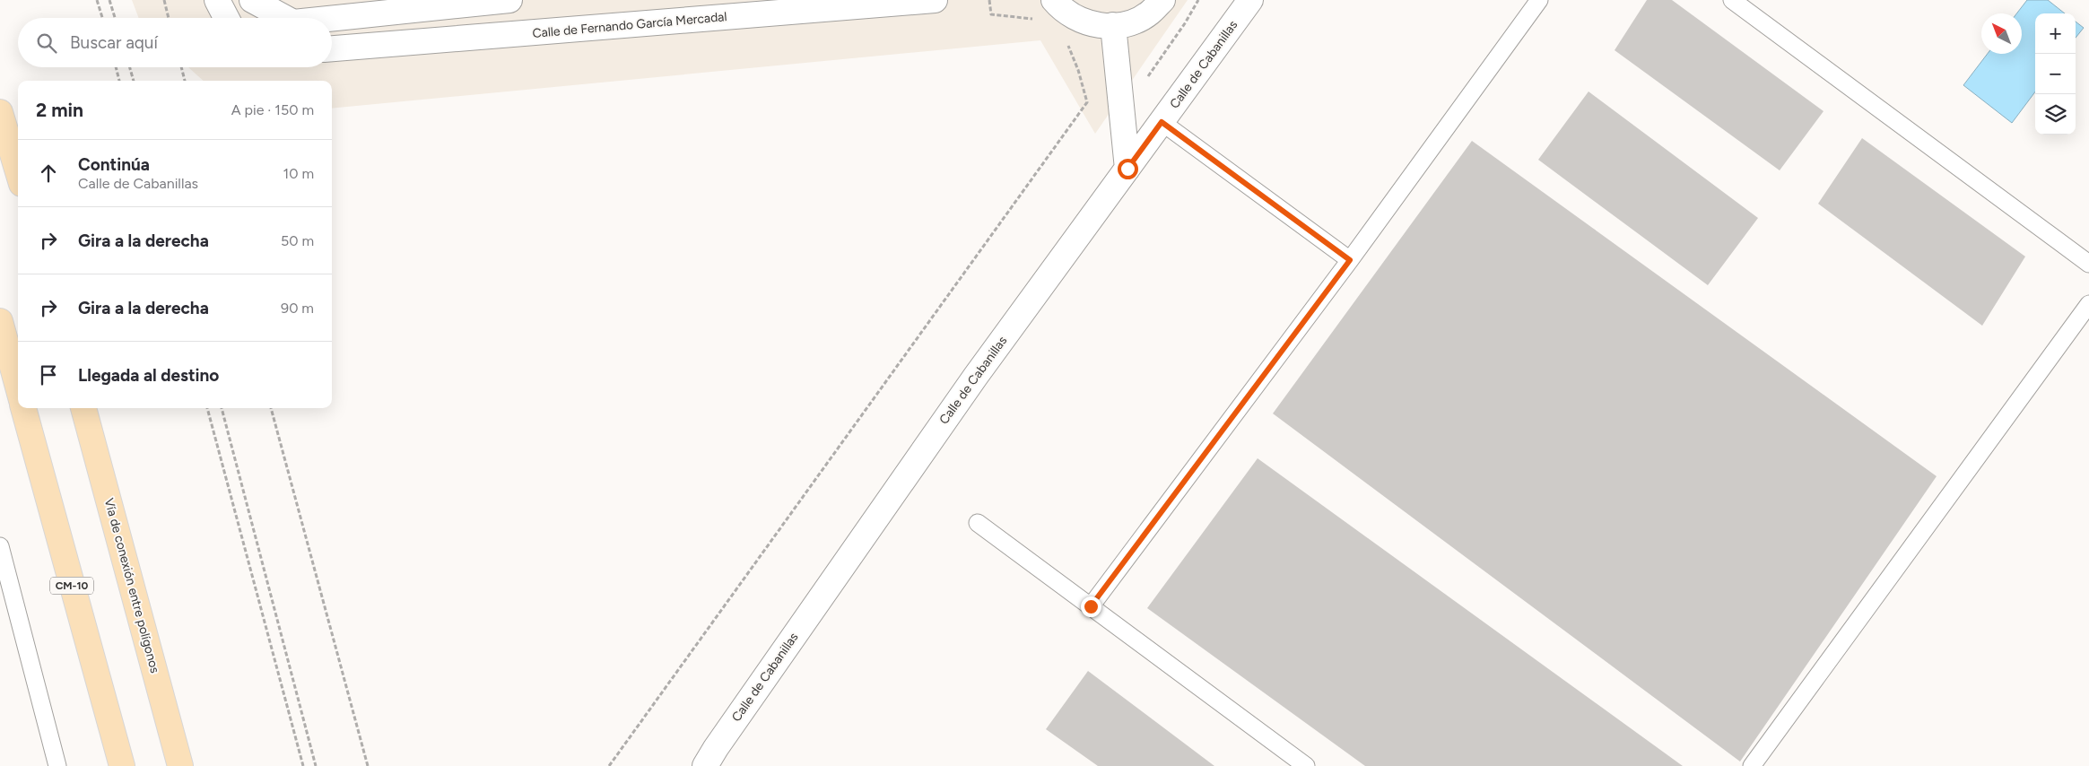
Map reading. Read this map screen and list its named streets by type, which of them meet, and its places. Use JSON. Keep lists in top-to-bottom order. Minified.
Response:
{"streets":{"main road":["CM-10","Vía de conexión entre polígonos"],"street":["Calle de Fernando García Mercadal","Calle de Cabanillas"]},"north":"top left","page":{"map_buttons":["+","−"],"search":"Buscar aquí","heading":["2 min","A pie · 150 m"],"list":[["Continúa","Calle de Cabanillas","10 m"],["Gira a la derecha","50 m"],["Gira a la derecha","90 m"],"Llegada al destino"]}}
